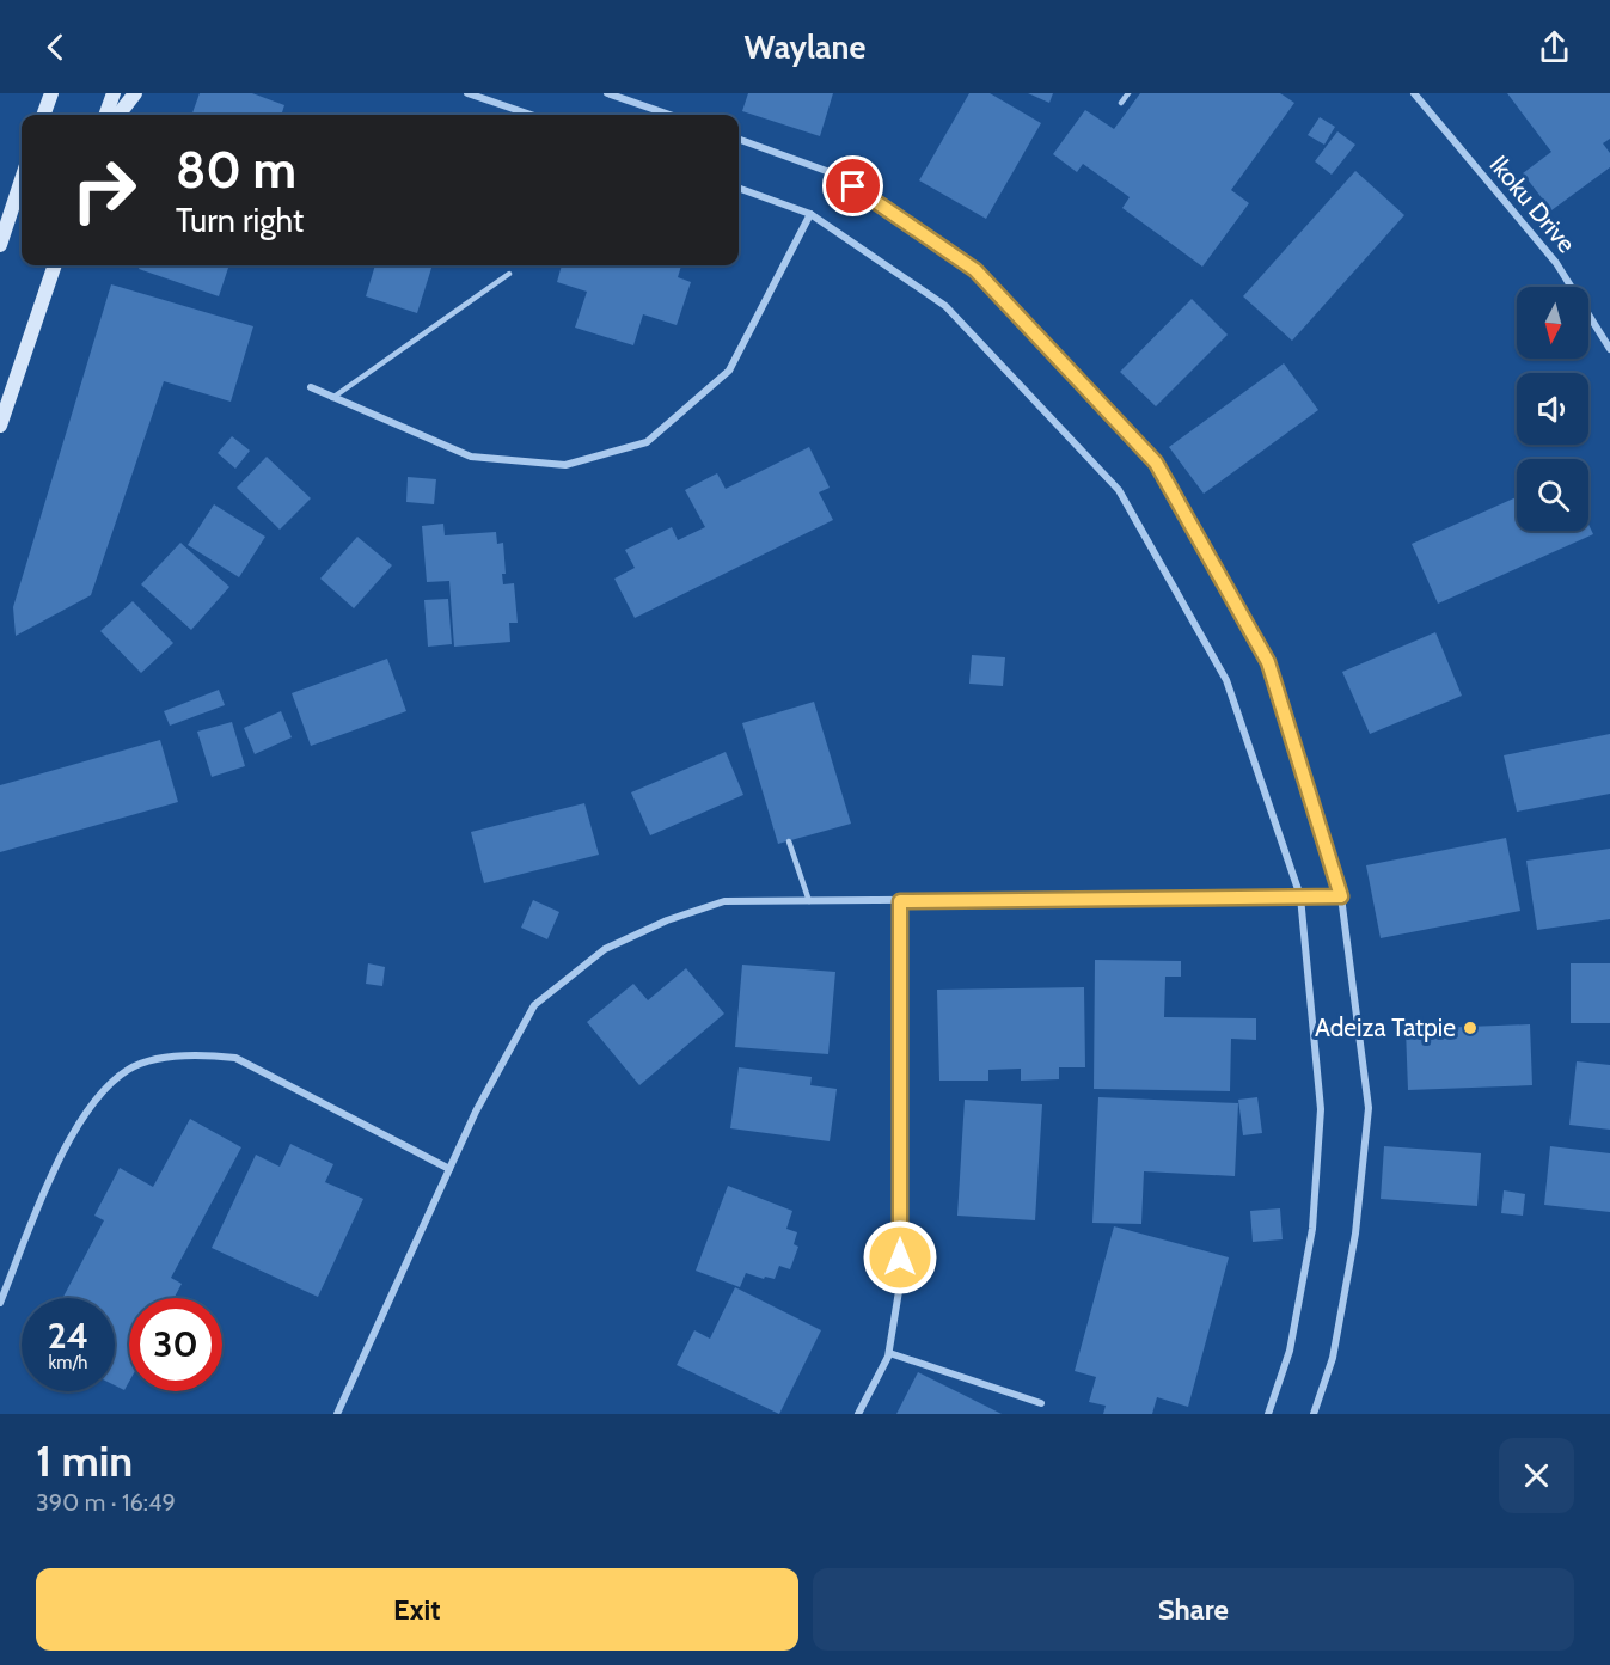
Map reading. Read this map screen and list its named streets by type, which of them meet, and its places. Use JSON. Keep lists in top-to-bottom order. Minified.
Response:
{"streets":{"street":["Ikoku Drive"]},"places":["Adeiza Tatpie"],"north":"bottom","page":{"header":"Waylane","turn":["80 m","Turn right"],"speed":"24 km/h","limit":"30","heading":["1 min","390 m · 16:49"],"buttons":["Exit","Share"]}}
